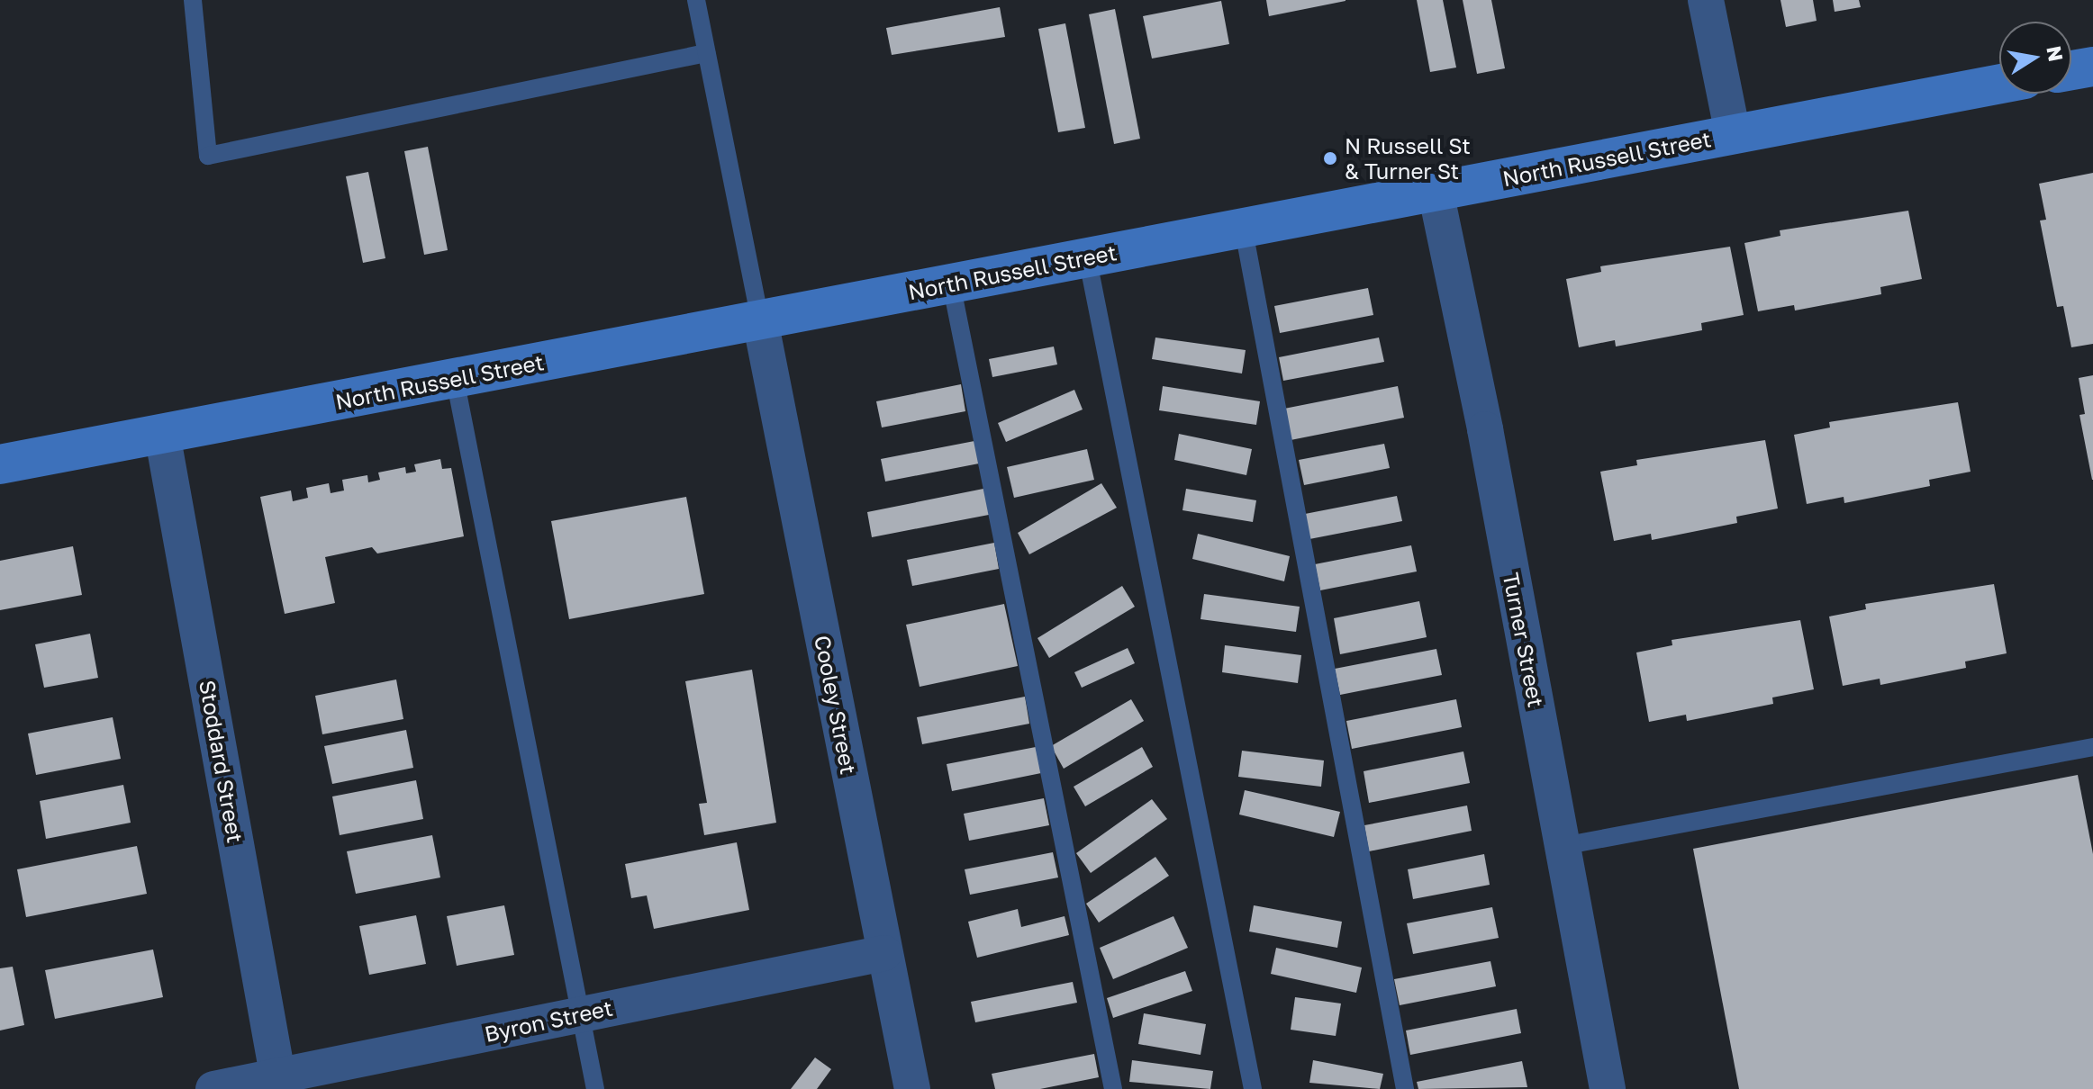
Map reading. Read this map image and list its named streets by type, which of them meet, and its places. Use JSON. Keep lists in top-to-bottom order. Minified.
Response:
{"streets":{"street":["North Russell Street","Turner Street","Cooley Street","Stoddard Street","Byron Street"]},"crossings":[["North Russell Street","Turner Street"],["North Russell Street","Cooley Street"],["North Russell Street","Stoddard Street"],["Cooley Street","Byron Street"],["Stoddard Street","Byron Street"]],"places":["N Russell St & Turner St"],"north":"right"}
